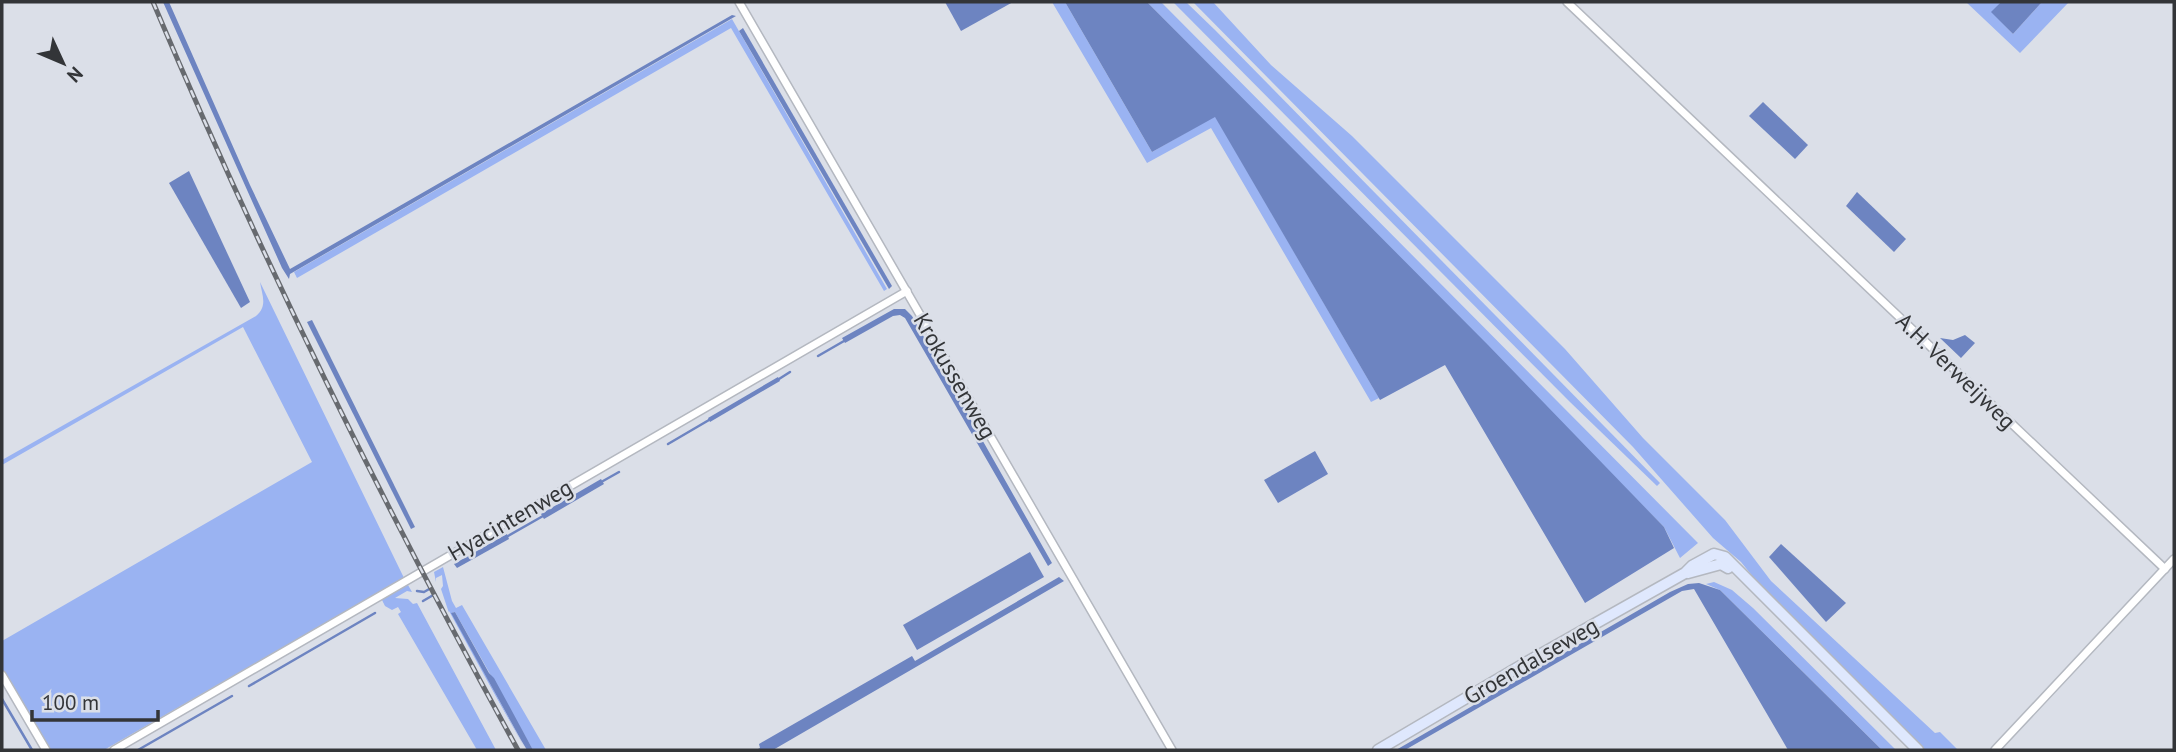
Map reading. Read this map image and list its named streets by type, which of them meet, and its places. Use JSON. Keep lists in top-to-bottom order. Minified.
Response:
{"streets":{"street":["A.H. Verweijweg","Krokussenweg","Hyacintenweg","Groendalseweg"]},"crossings":[["Krokussenweg","Hyacintenweg"]],"scale_bar":"100 m","north":"bottom right"}
